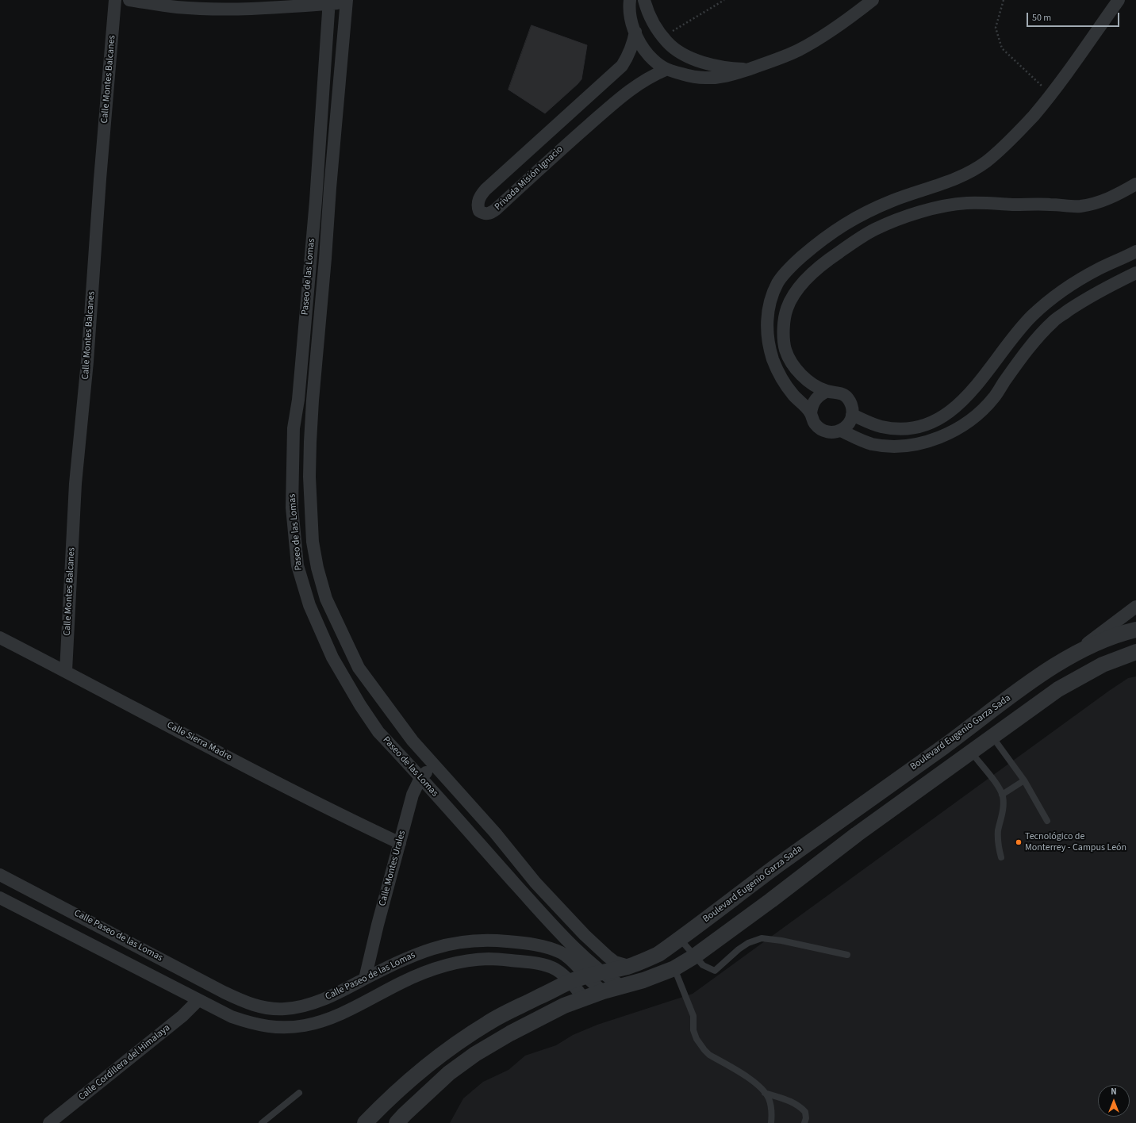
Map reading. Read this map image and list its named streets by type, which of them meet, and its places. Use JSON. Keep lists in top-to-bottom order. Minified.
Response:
{"streets":{"street":["Calle Montes Balcanes","Privada Misión Ignacio","Paseo de las Lomas","Boulevard Eugenio Garza Sada","Calle Sierra Madre","Calle Montes Urales","Calle Paseo de las Lomas","Calle Cordillera del Himalaya"]},"crossings":[["Calle Montes Balcanes","Calle Sierra Madre"],["Paseo de las Lomas","Boulevard Eugenio Garza Sada"],["Paseo de las Lomas","Calle Montes Urales"],["Boulevard Eugenio Garza Sada","Calle Paseo de las Lomas"],["Calle Sierra Madre","Calle Montes Urales"],["Calle Montes Urales","Calle Paseo de las Lomas"],["Calle Paseo de las Lomas","Calle Cordillera del Himalaya"]],"places":["Tecnológico de Monterrey - Campus León"],"scale_bar":"50 m","north":"top"}
